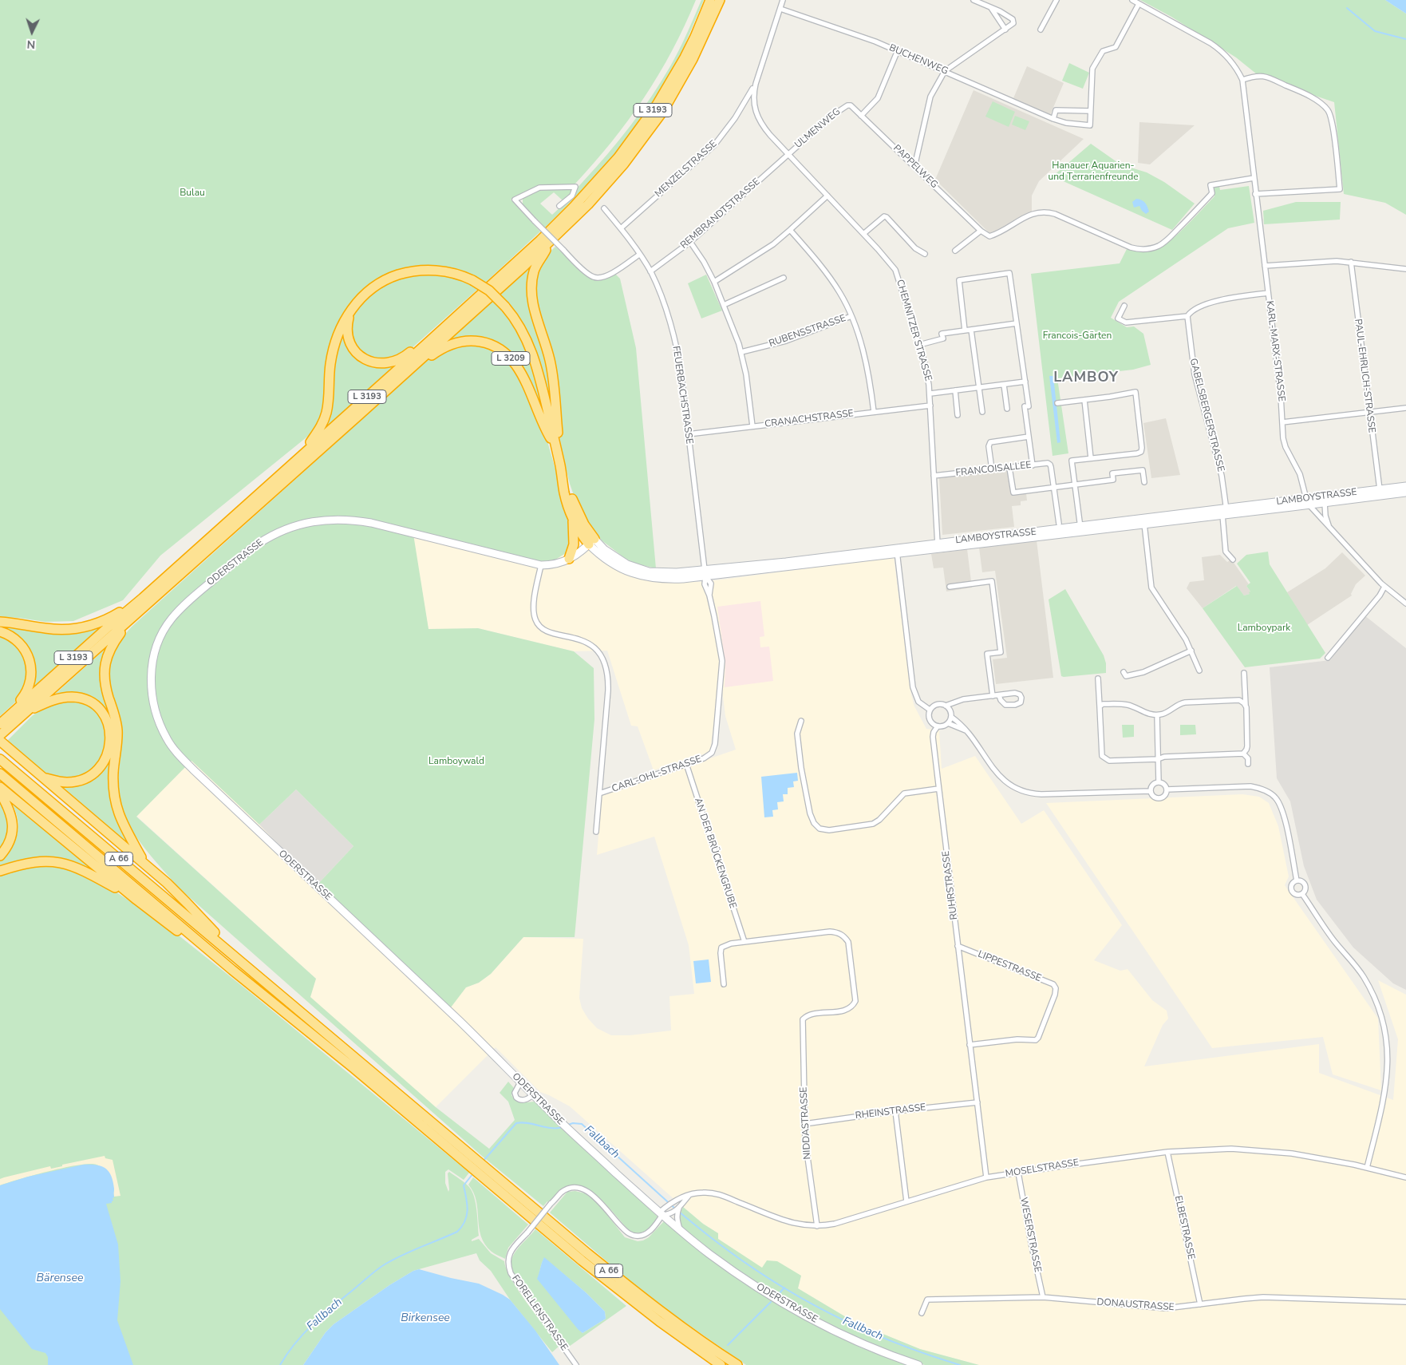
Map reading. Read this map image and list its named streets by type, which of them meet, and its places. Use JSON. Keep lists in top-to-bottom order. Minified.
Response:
{"streets":{"highway":["L 3193","L 3209","A 66"],"street":["BUCHENWEG","ULMENWEG","PAPPELWEG","MENZELSTRASSE","REMBRANDTSTRASSE","CHEMNITZER STRASSE","RUBENSSTRASSE","KARL-MARX-STRASSE","PAUL-EHRLICH-STRASSE","FEUERBACHSTRASSE","GABELSBERGERSTRASSE","CRANACHSTRASSE","FRANCOISALLEE","LAMBOYSTRASSE","ODERSTRASSE","CARL-OHL-STRASSE","AN DER BRÜCKENGRUBE","RUHRSTRASSE","LIPPESTRASSE","RHEINSTRASSE","NIDDASTRASSE","MOSELSTRASSE","ELBESTRASSE","WESERSTRASSE","DONAUSTRASSE","FORELLENSTRASSE"]},"crossings":[["L 3193","L 3209"],["ULMENWEG","PAPPELWEG"],["ULMENWEG","REMBRANDTSTRASSE"],["ULMENWEG","CHEMNITZER STRASSE"],["MENZELSTRASSE","CHEMNITZER STRASSE"],["MENZELSTRASSE","FEUERBACHSTRASSE"],["REMBRANDTSTRASSE","CHEMNITZER STRASSE"],["REMBRANDTSTRASSE","FEUERBACHSTRASSE"],["CHEMNITZER STRASSE","CRANACHSTRASSE"],["CHEMNITZER STRASSE","FRANCOISALLEE"],["CHEMNITZER STRASSE","LAMBOYSTRASSE"],["KARL-MARX-STRASSE","LAMBOYSTRASSE"],["L 3209","LAMBOYSTRASSE"],["L 3209","ODERSTRASSE"],["PAUL-EHRLICH-STRASSE","LAMBOYSTRASSE"],["FEUERBACHSTRASSE","CRANACHSTRASSE"],["FEUERBACHSTRASSE","LAMBOYSTRASSE"],["FEUERBACHSTRASSE","CARL-OHL-STRASSE"],["GABELSBERGERSTRASSE","LAMBOYSTRASSE"],["LAMBOYSTRASSE","ODERSTRASSE"],["ODERSTRASSE","MOSELSTRASSE"],["ODERSTRASSE","FORELLENSTRASSE"],["CARL-OHL-STRASSE","AN DER BRÜCKENGRUBE"],["AN DER BRÜCKENGRUBE","NIDDASTRASSE"],["RUHRSTRASSE","LIPPESTRASSE"],["RUHRSTRASSE","RHEINSTRASSE"],["RUHRSTRASSE","MOSELSTRASSE"],["RHEINSTRASSE","NIDDASTRASSE"],["NIDDASTRASSE","MOSELSTRASSE"],["MOSELSTRASSE","ELBESTRASSE"],["MOSELSTRASSE","WESERSTRASSE"],["MOSELSTRASSE","FORELLENSTRASSE"],["ELBESTRASSE","DONAUSTRASSE"],["WESERSTRASSE","DONAUSTRASSE"]],"districts":["LAMBOY"],"water":["Fallbach","Bärensee","Birkensee"],"parks":["Hanauer Aquarien- und Terrarienfreunde","Bulau","Francois-Gärten","Lamboypark","Lamboywald"],"north":"bottom"}
